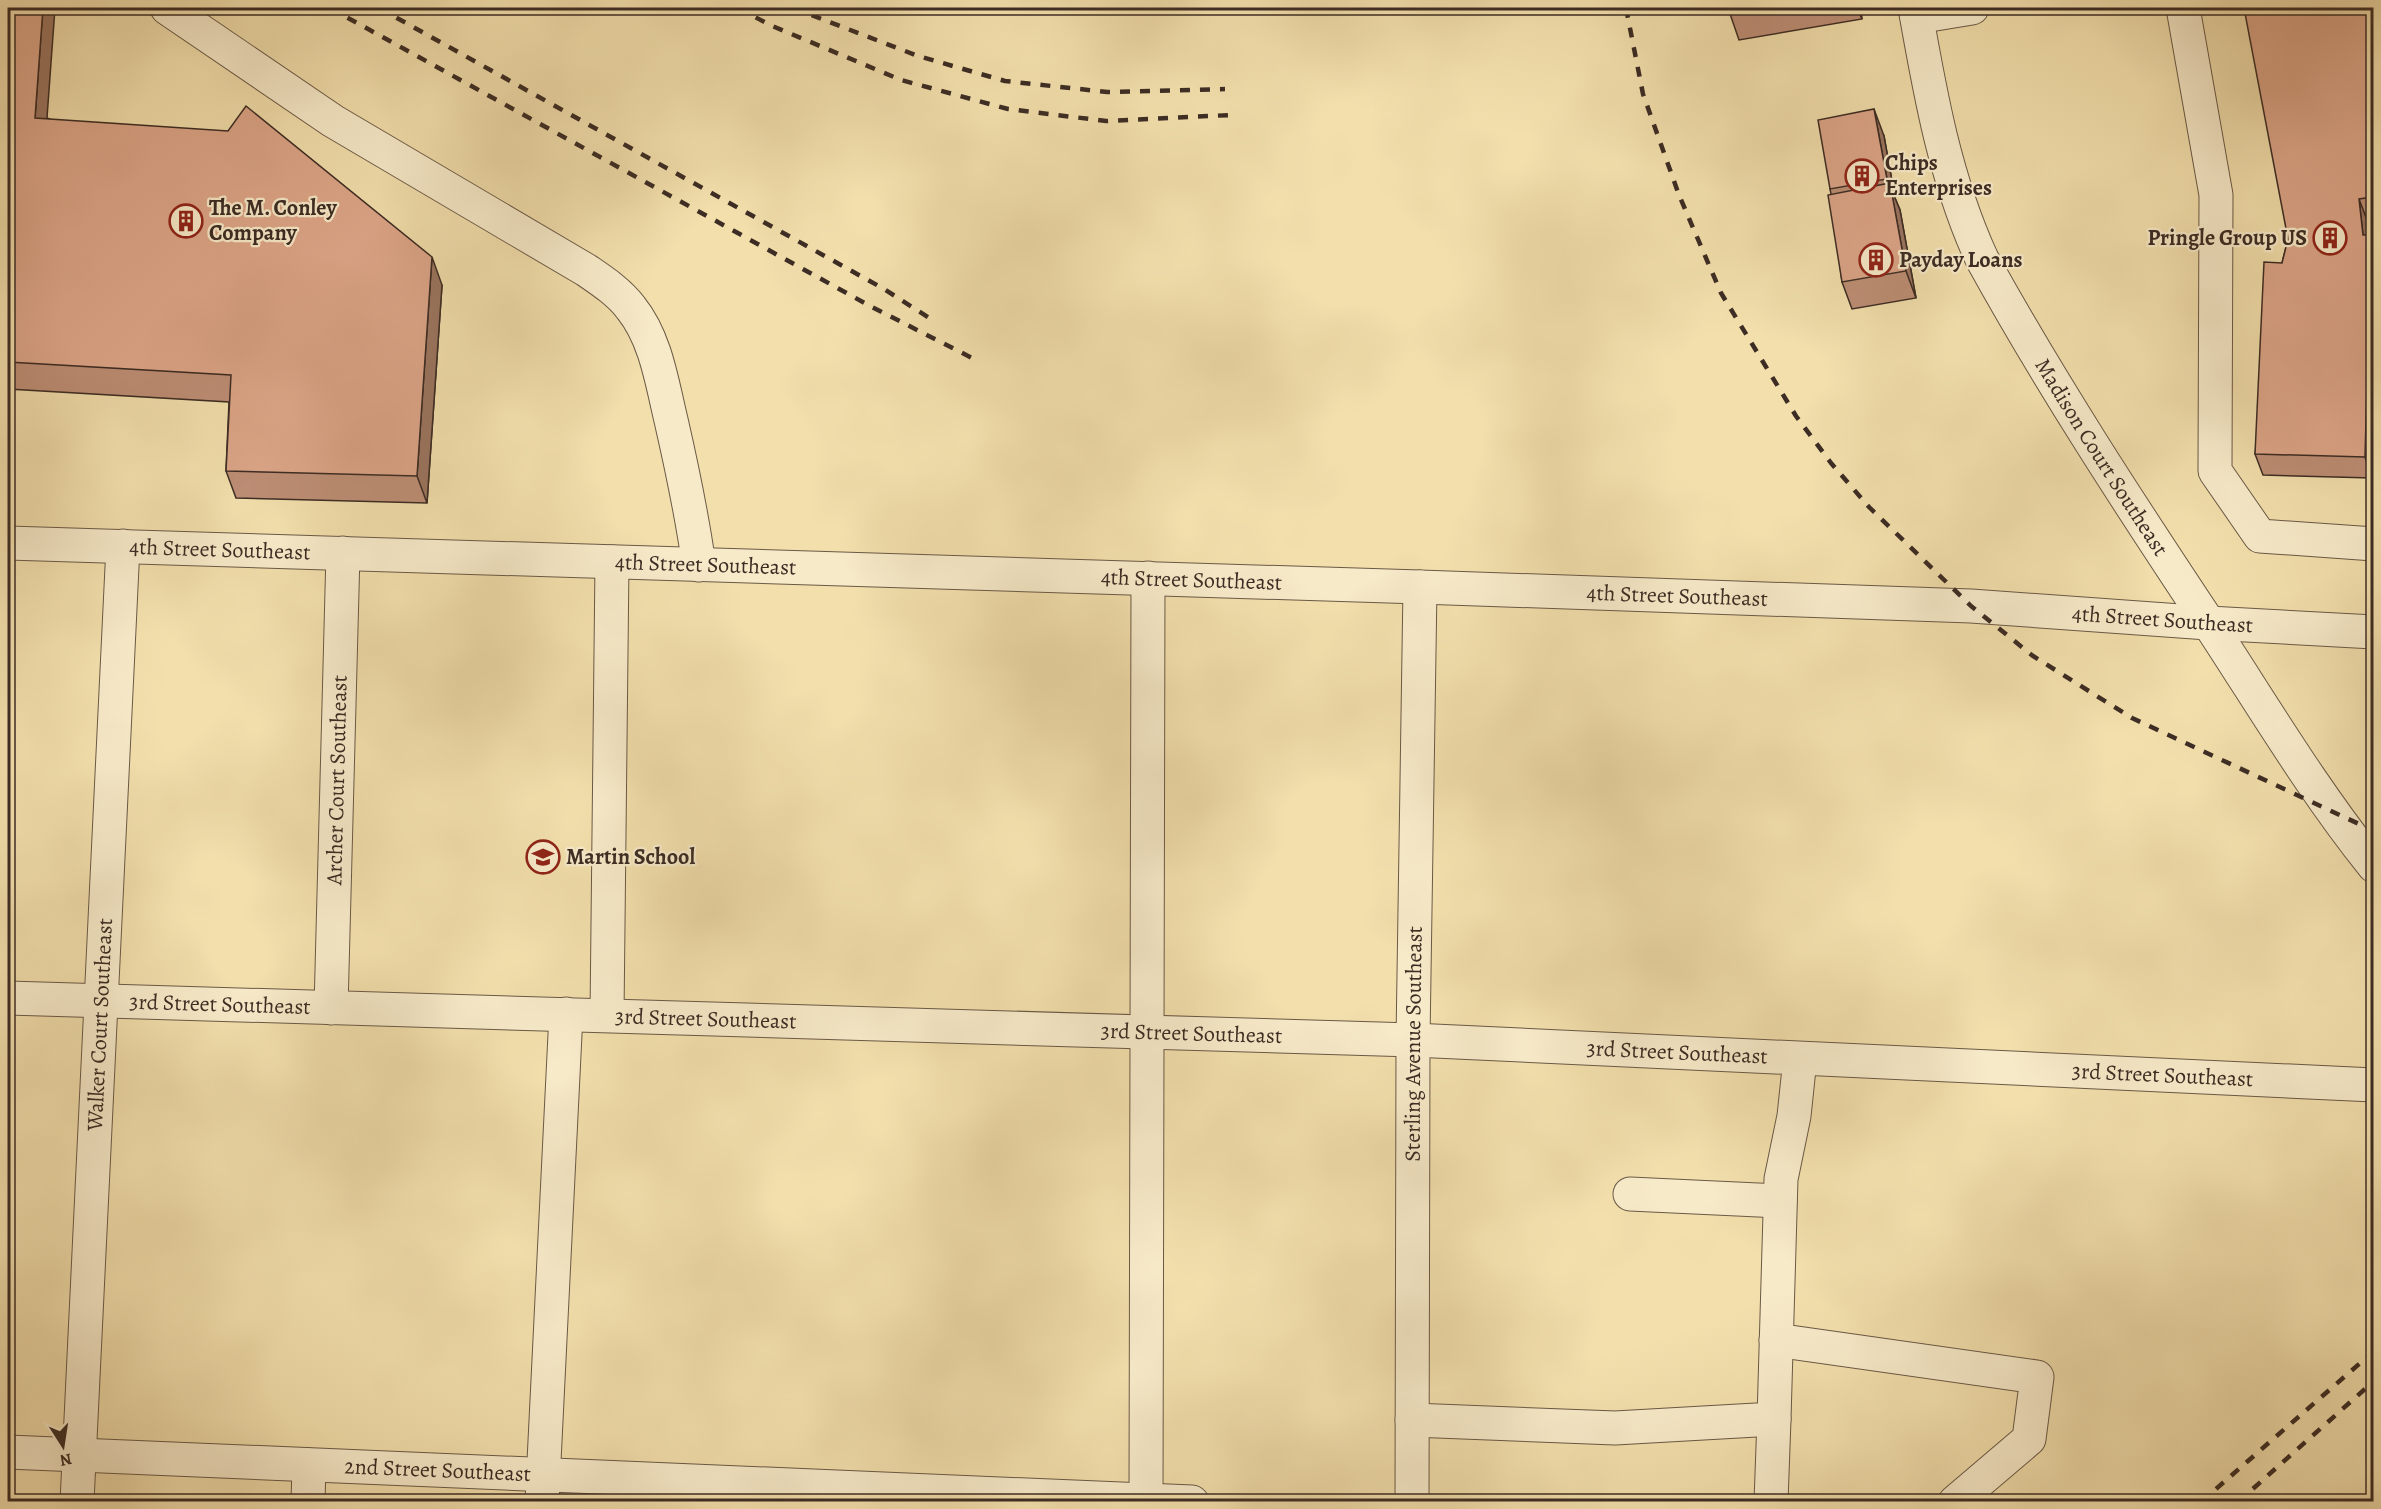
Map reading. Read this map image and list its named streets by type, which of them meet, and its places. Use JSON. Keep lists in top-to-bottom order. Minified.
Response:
{"streets":{"street":["Madison Court Southeast","4th Street Southeast","Archer Court Southeast","3rd Street Southeast","Walker Court Southeast","Sterling Avenue Southeast","2nd Street Southeast"]},"crossings":[["Madison Court Southeast","4th Street Southeast"],["4th Street Southeast","Archer Court Southeast"],["4th Street Southeast","Walker Court Southeast"],["4th Street Southeast","Sterling Avenue Southeast"],["Archer Court Southeast","3rd Street Southeast"],["3rd Street Southeast","Walker Court Southeast"],["3rd Street Southeast","Sterling Avenue Southeast"],["Walker Court Southeast","2nd Street Southeast"]],"places":{"building":["Chips Enterprises","The M. Conley Company","Pringle Group US","Payday Loans"],"school or university":["Martin School"]},"north":"bottom"}
